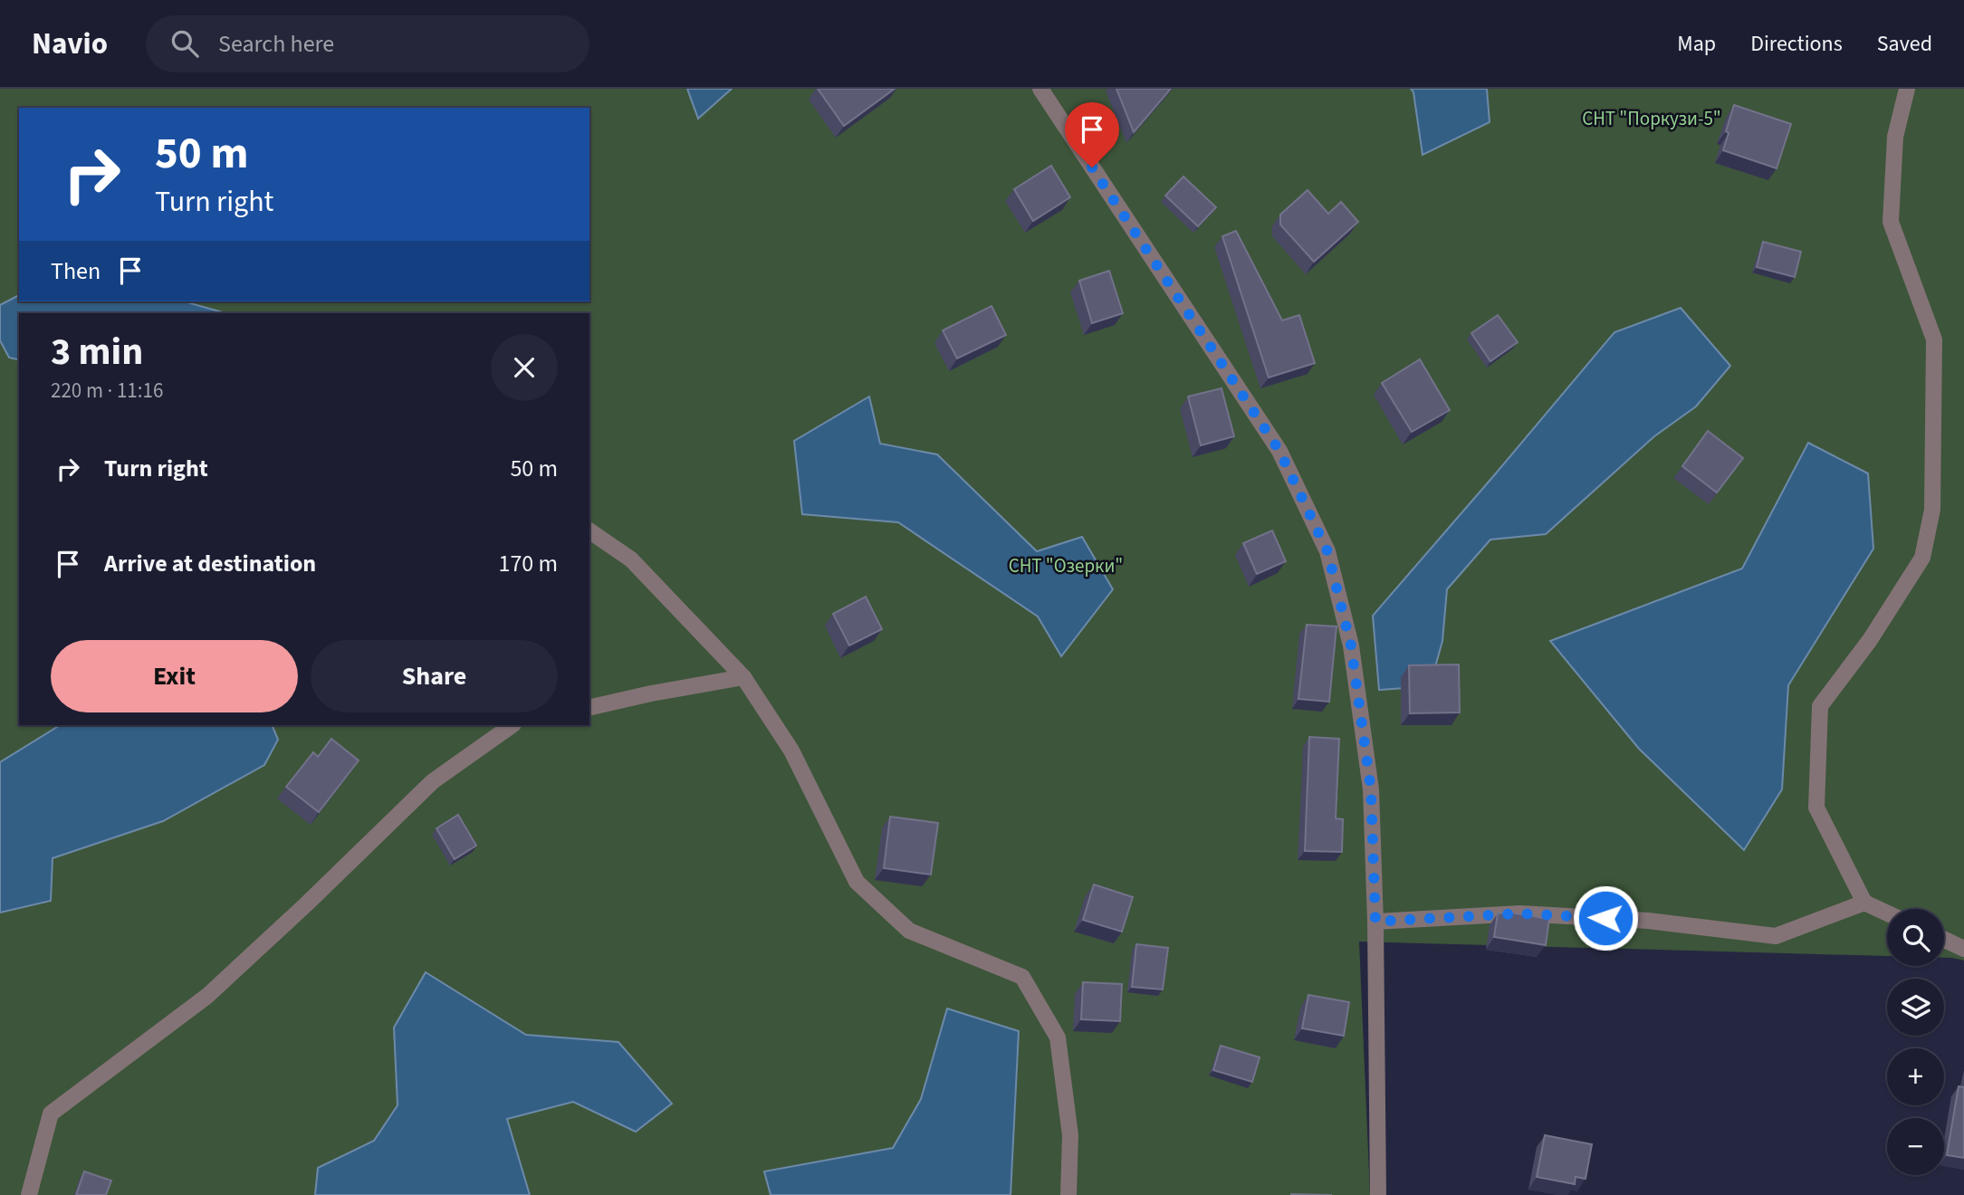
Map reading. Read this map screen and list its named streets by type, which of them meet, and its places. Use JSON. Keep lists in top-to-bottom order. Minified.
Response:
{"parks":["СНТ \"Поркузи-5\"","СНТ \"Озерки\""],"page":{"header":"Navio","search":"Search here","nav":["Map","Directions","Saved"],"turn":["50 m","Turn right"],"then":"Then","heading":["3 min","220 m · 11:16"],"list":[{"name":"Turn right","value":"50 m"},{"name":"Arrive at destination","value":"170 m"}],"buttons":["Exit","Share"],"map_buttons":["+","−"]}}
